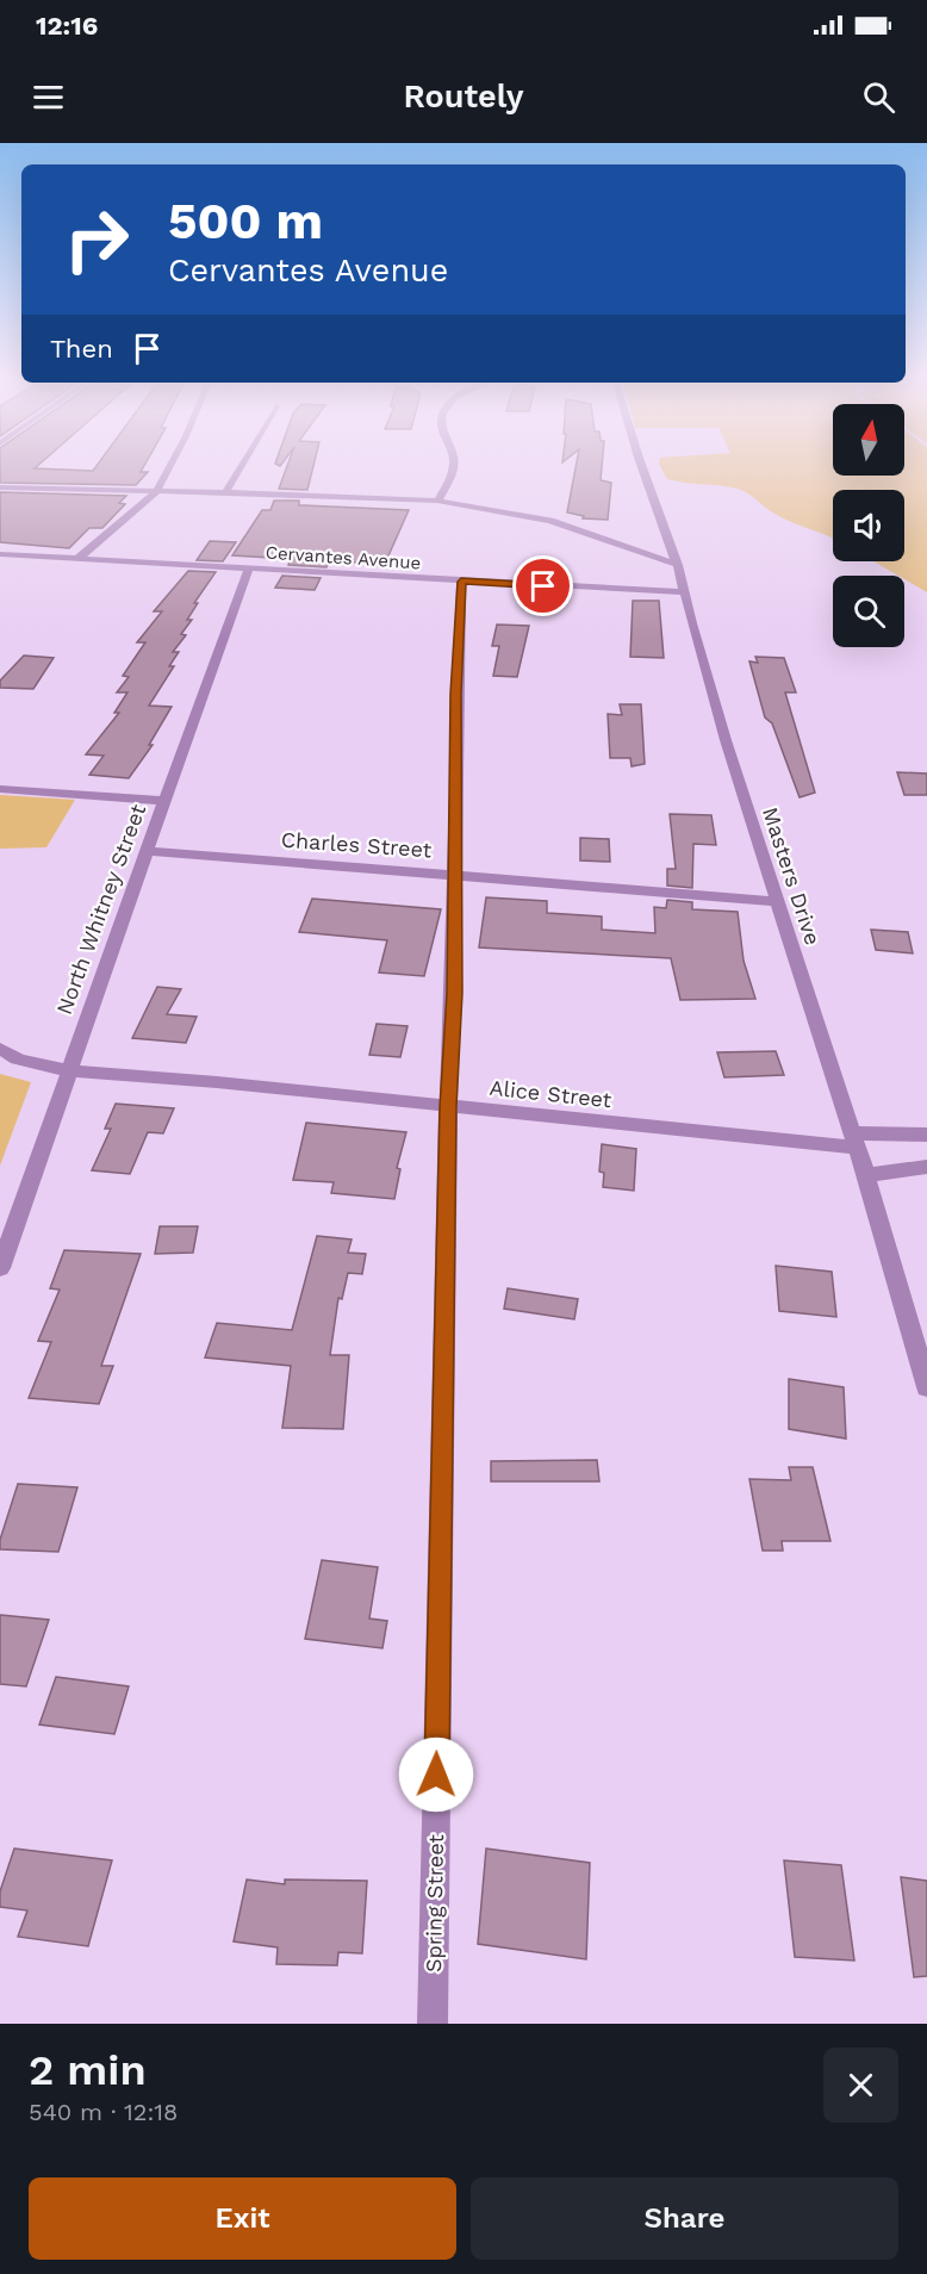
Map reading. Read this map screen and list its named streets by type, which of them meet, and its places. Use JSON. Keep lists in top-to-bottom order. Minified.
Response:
{"streets":{"street":["Cervantes Avenue","Charles Street","Masters Drive","North Whitney Street","Alice Street","Spring Street"]},"crossings":[["Cervantes Avenue","Masters Drive"],["Cervantes Avenue","North Whitney Street"],["Cervantes Avenue","Spring Street"],["Charles Street","Masters Drive"],["Charles Street","North Whitney Street"],["Charles Street","Spring Street"],["Masters Drive","Alice Street"],["North Whitney Street","Alice Street"],["Alice Street","Spring Street"]],"north":"top","page":{"status":"12:16","header":"Routely","turn":["500 m","Cervantes Avenue"],"then":"Then","heading":["2 min","540 m · 12:18"],"buttons":["Exit","Share"]}}
